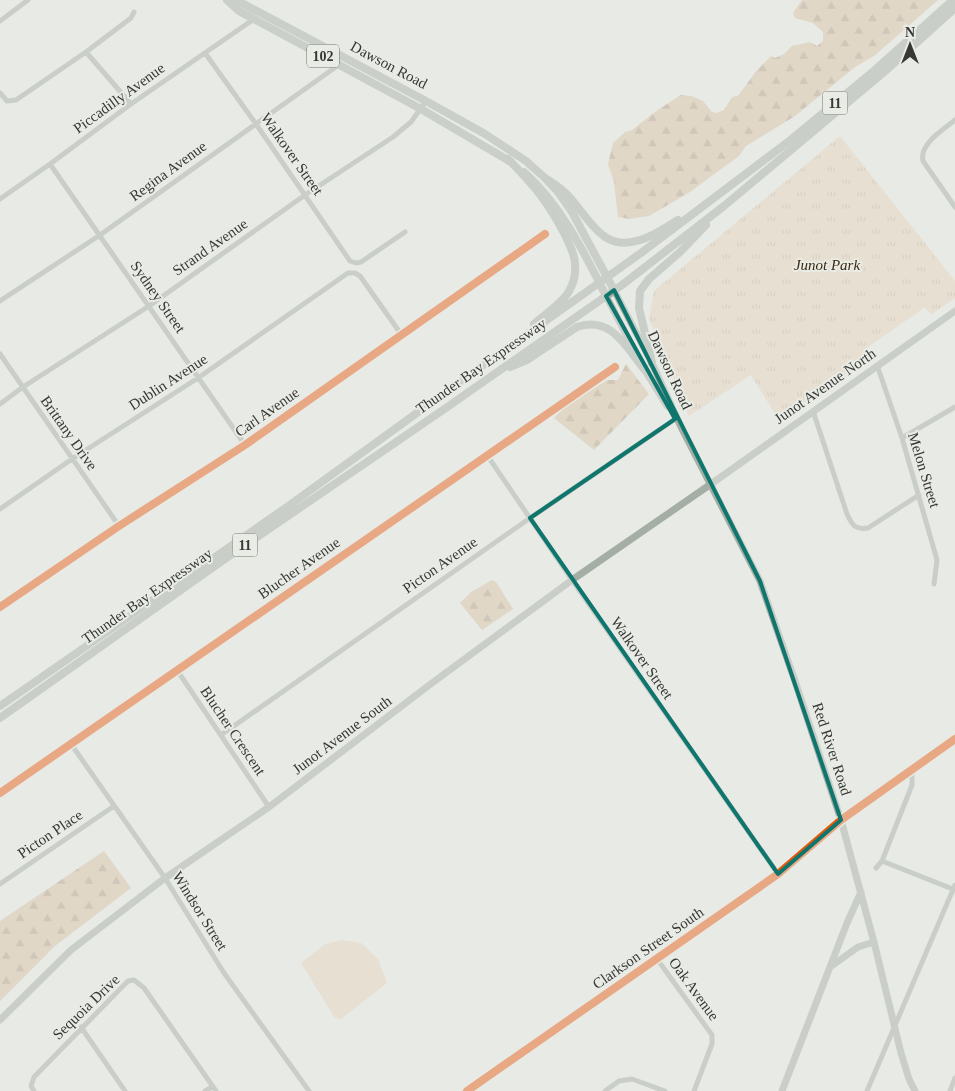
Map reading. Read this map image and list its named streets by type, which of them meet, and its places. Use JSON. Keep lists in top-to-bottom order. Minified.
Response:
{"streets":{"highway":["11","Thunder Bay Expressway"],"main road":["102","Dawson Road","Junot Avenue North","Junot Avenue South","Red River Road"],"street":["Piccadilly Avenue","Walkover Street","Regina Avenue","Strand Avenue","Sydney Street","Dublin Avenue","Carl Avenue","Brittany Drive","Melon Street","Picton Avenue","Blucher Avenue","Blucher Crescent","Picton Place","Windsor Street","Clarkson Street South","Oak Avenue","Sequoia Drive"]},"crossings":[["Dawson Road","Piccadilly Avenue"],["Dawson Road","Regina Avenue"],["Dawson Road","Strand Avenue"],["Dawson Road","Thunder Bay Expressway"],["Dawson Road","Picton Avenue"],["Dawson Road","Red River Road"],["Piccadilly Avenue","Walkover Street"],["Piccadilly Avenue","Sydney Street"],["Walkover Street","Regina Avenue"],["Walkover Street","Strand Avenue"],["Walkover Street","Picton Avenue"],["Walkover Street","Blucher Avenue"],["Walkover Street","Junot Avenue South"],["Walkover Street","Clarkson Street South"],["Regina Avenue","Sydney Street"],["Strand Avenue","Sydney Street"],["Strand Avenue","Brittany Drive"],["Sydney Street","Dublin Avenue"],["Sydney Street","Carl Avenue"],["Dublin Avenue","Carl Avenue"],["Dublin Avenue","Brittany Drive"],["Junot Avenue North","Melon Street"],["Junot Avenue North","Junot Avenue South"],["Junot Avenue North","Red River Road"],["Carl Avenue","Brittany Drive"],["Picton Avenue","Blucher Crescent"],["Blucher Avenue","Blucher Crescent"],["Blucher Avenue","Windsor Street"],["Blucher Crescent","Junot Avenue South"],["Junot Avenue South","Red River Road"],["Junot Avenue South","Windsor Street"],["Red River Road","Clarkson Street South"],["Picton Place","Windsor Street"],["Clarkson Street South","Oak Avenue"]],"parks":["Junot Park"],"north":"top"}
